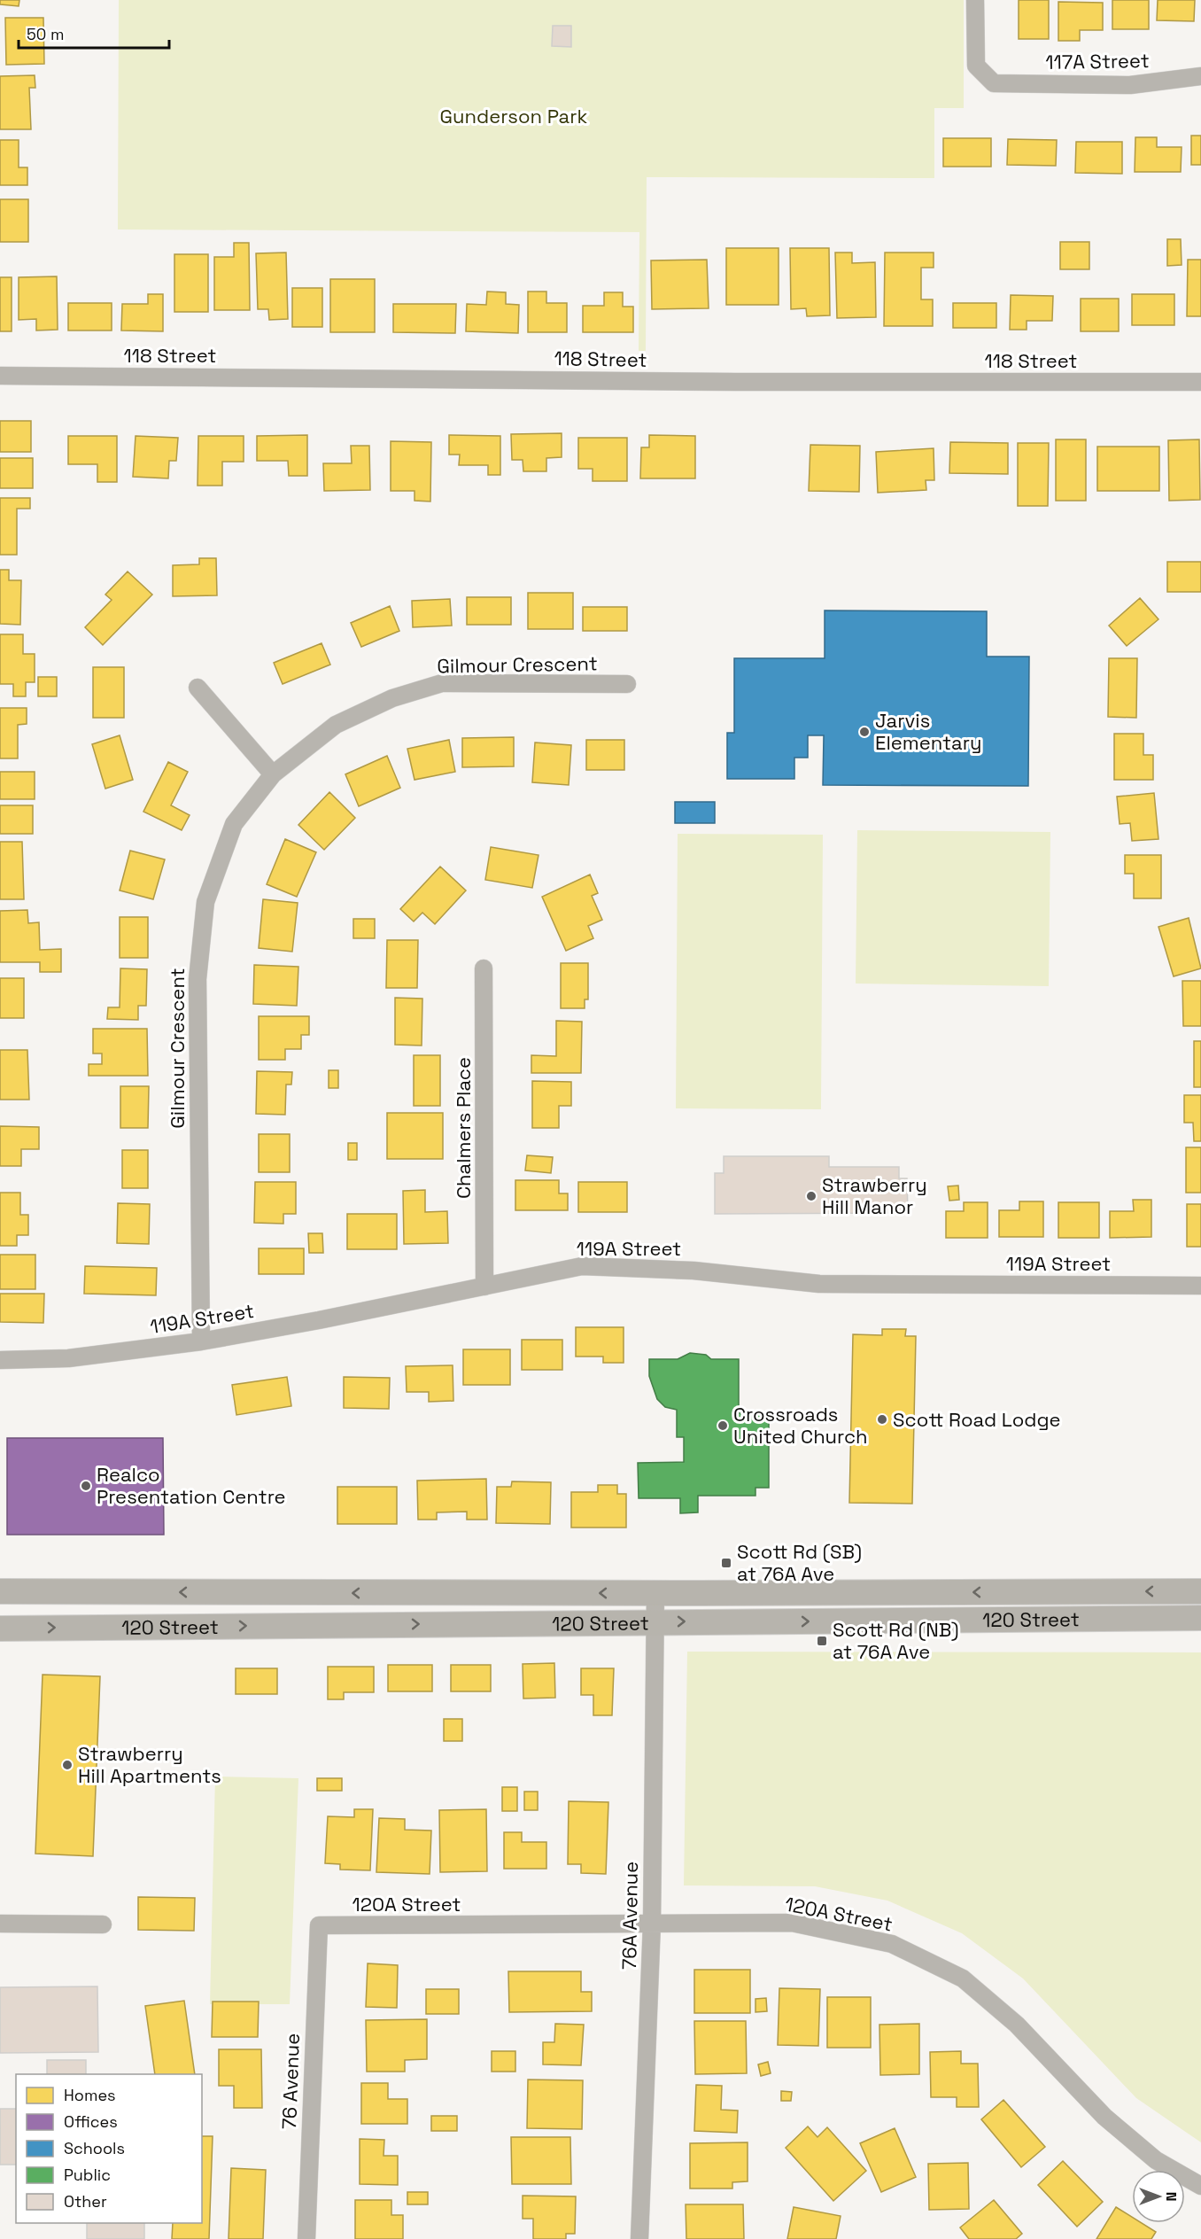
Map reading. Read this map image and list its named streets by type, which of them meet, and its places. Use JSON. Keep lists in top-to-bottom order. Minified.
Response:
{"streets":{"main road":["120 Street"],"street":["117A Street","118 Street","Gilmour Crescent","Chalmers Place","119A Street","120A Street","76A Avenue","76 Avenue"]},"crossings":[["Gilmour Crescent","119A Street"],["Chalmers Place","119A Street"],["120 Street","76A Avenue"],["120A Street","76A Avenue"],["120A Street","76 Avenue"]],"parks":["Gunderson Park"],"places":{"other":["Jarvis Elementary","Strawberry Hill Manor","Scott Road Lodge","Crossroads United Church","Realco Presentation Centre","Strawberry Hill Apartments"],"transit":["Scott Rd (SB) at 76A Ave","Scott Rd (NB) at 76A Ave"]},"legend":["Homes","Offices","Schools","Public","Other"],"scale_bar":"50 m","north":"right"}
